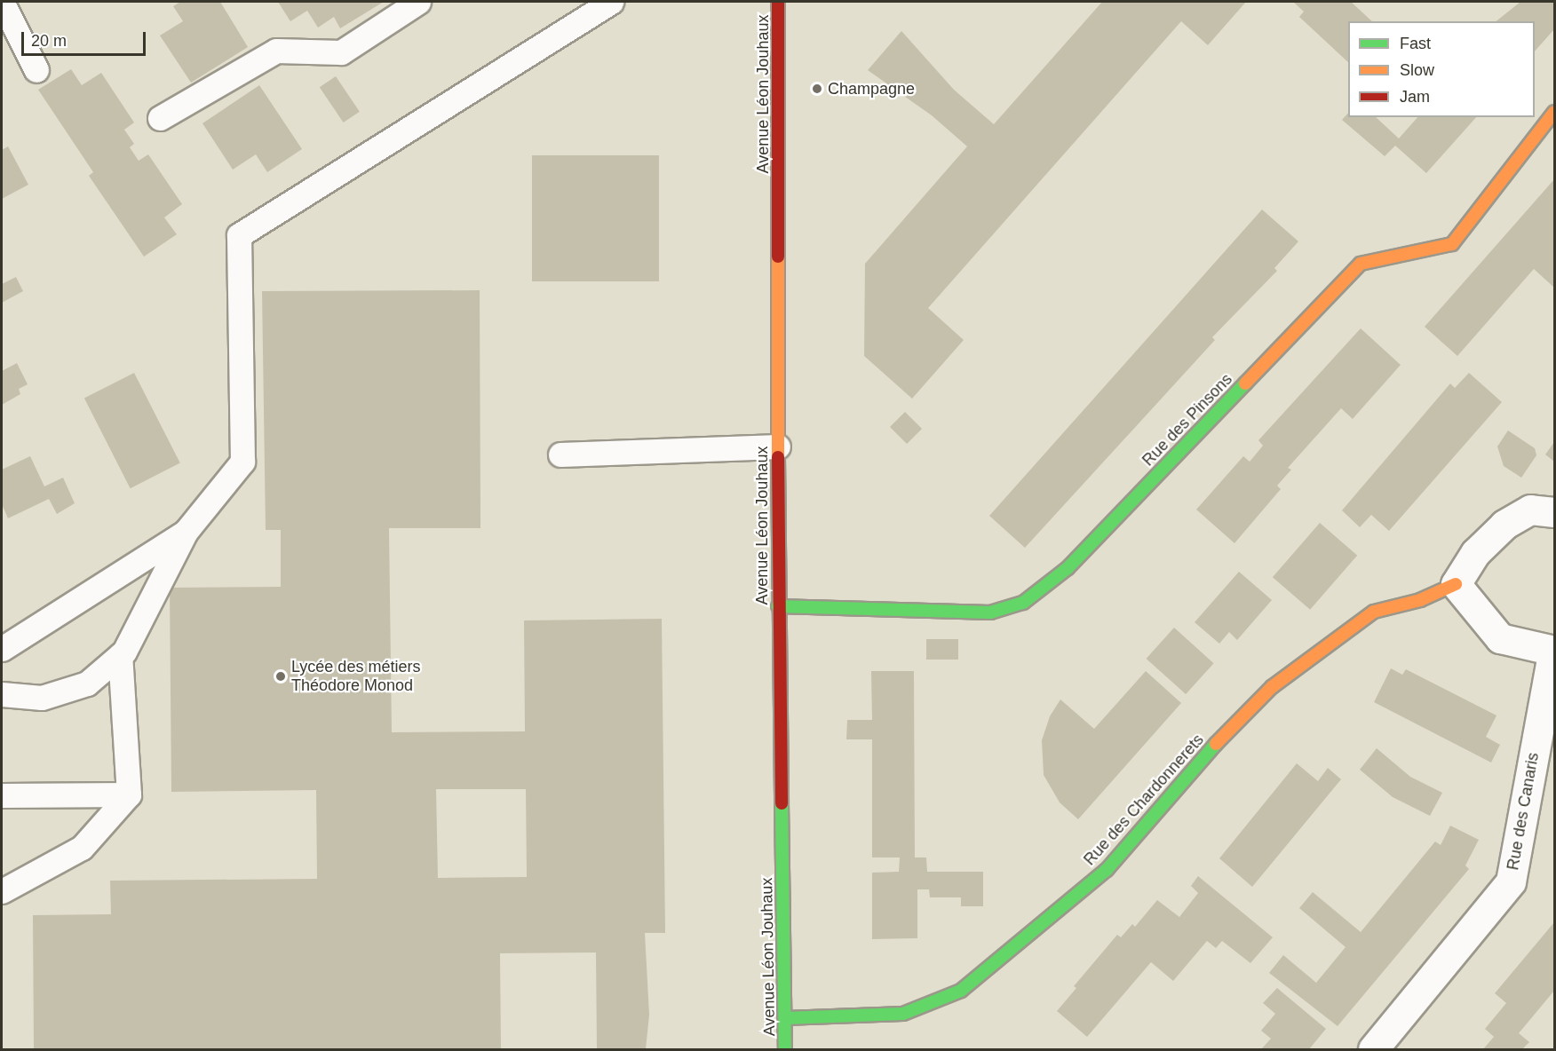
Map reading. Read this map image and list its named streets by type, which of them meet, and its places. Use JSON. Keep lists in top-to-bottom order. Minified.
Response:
{"streets":{"street":["Avenue Léon Jouhaux","Rue des Pinsons","Rue des Chardonnerets","Rue des Canaris"]},"crossings":[["Avenue Léon Jouhaux","Rue des Pinsons"],["Avenue Léon Jouhaux","Rue des Chardonnerets"]],"places":["Champagne","Lycée des métiers Théodore Monod"],"legend":["Fast","Slow","Jam"],"scale_bar":"20 m"}
